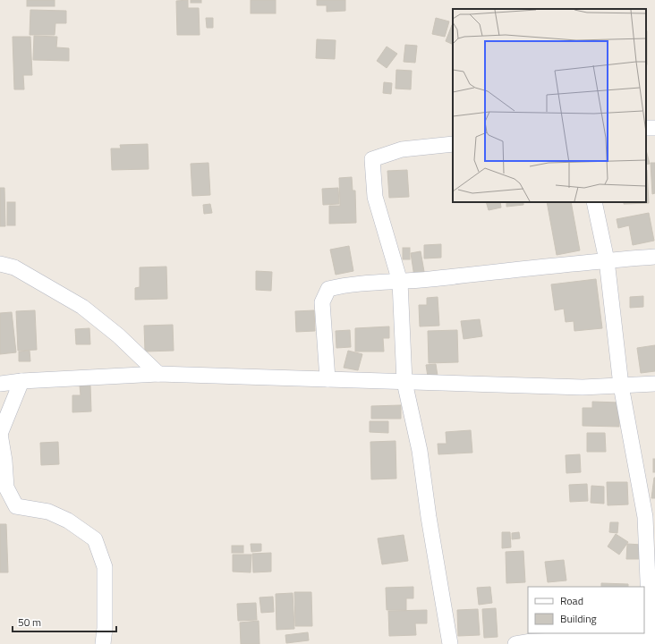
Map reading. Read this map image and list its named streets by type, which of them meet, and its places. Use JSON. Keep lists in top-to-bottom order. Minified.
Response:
{"legend":["Road","Building"],"scale_bar":"50 m"}
